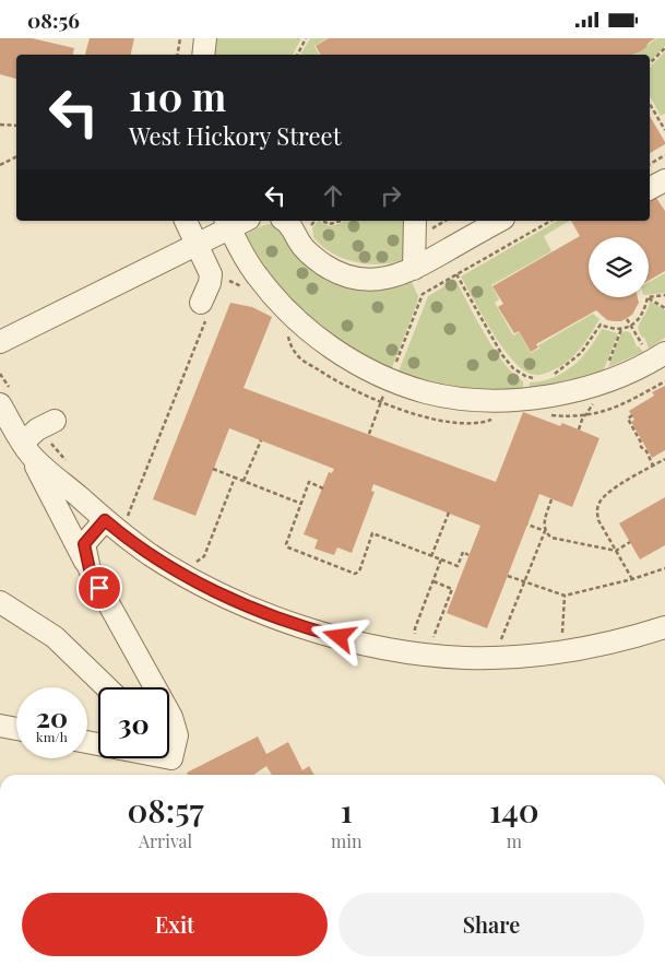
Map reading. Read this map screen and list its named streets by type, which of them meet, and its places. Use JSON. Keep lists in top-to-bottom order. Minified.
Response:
{"page":{"status":"08:56","turn":["110 m","West Hickory Street"],"speed":"20 km/h","limit":"30","eta":["08:57","Arrival","1","min","140","m"],"buttons":["Exit","Share"]}}
